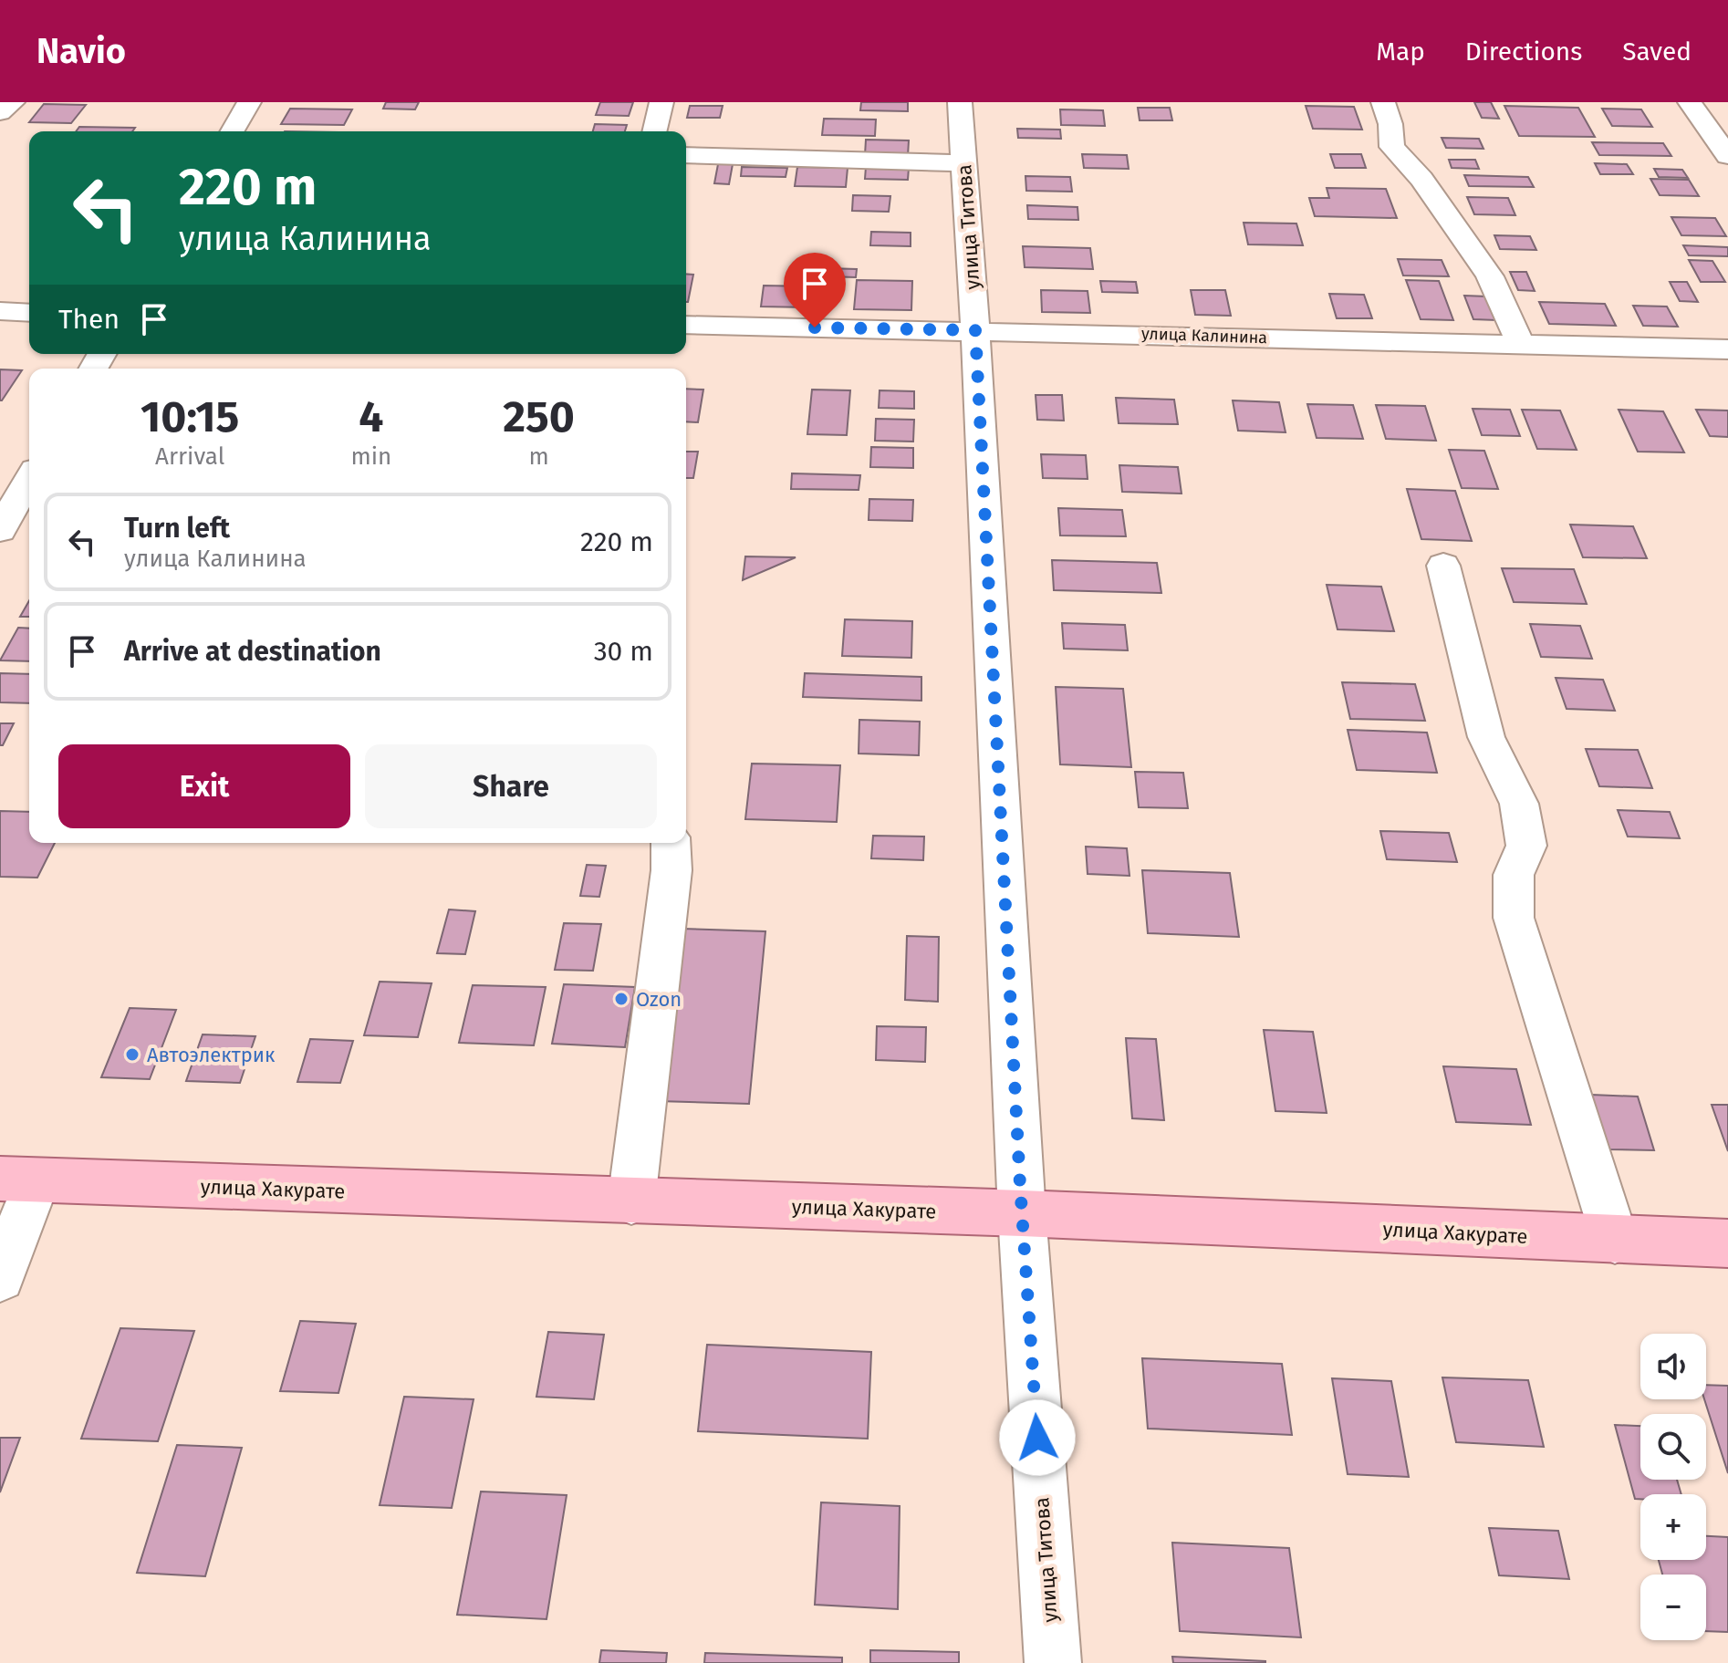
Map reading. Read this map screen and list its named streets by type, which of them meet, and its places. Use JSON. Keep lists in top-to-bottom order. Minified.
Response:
{"streets":{"main road":["улица Хакурате"],"street":["улица Титова","улица Калинина"]},"crossings":[["улица Титова","улица Калинина"],["улица Титова","улица Хакурате"]],"places":["Ozon","Автоэлектрик"],"page":{"header":"Navio","nav":["Map","Directions","Saved"],"turn":["220 m","улица Калинина"],"then":"Then","eta":["10:15","Arrival","4","min","250","m"],"list":[{"name":"Turn left","note":"улица Калинина","value":"220 m"},{"name":"Arrive at destination","value":"30 m"}],"buttons":["Exit","Share"],"map_buttons":["+","−"]}}
